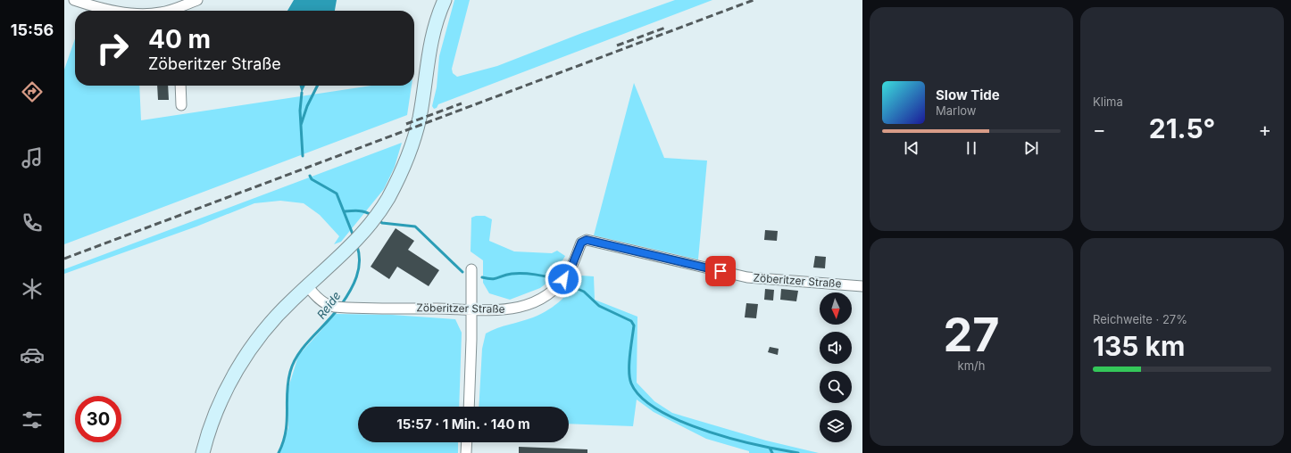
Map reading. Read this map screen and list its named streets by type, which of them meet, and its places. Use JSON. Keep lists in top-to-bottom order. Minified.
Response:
{"streets":{"street":["Zöberitzer Straße"]},"water":["Reide"],"north":"bottom","page":{"tabs":"15:56","tile":["Klima",["27","km/h"],["Reichweite · 27%","135 km"]],"turn":["40 m","Zöberitzer Straße"],"song":["Slow Tide","Marlow"],"heat":["−","21.5°","+"],"limit":"30","trip":"15:57 · 1 Min. · 140 m"}}
